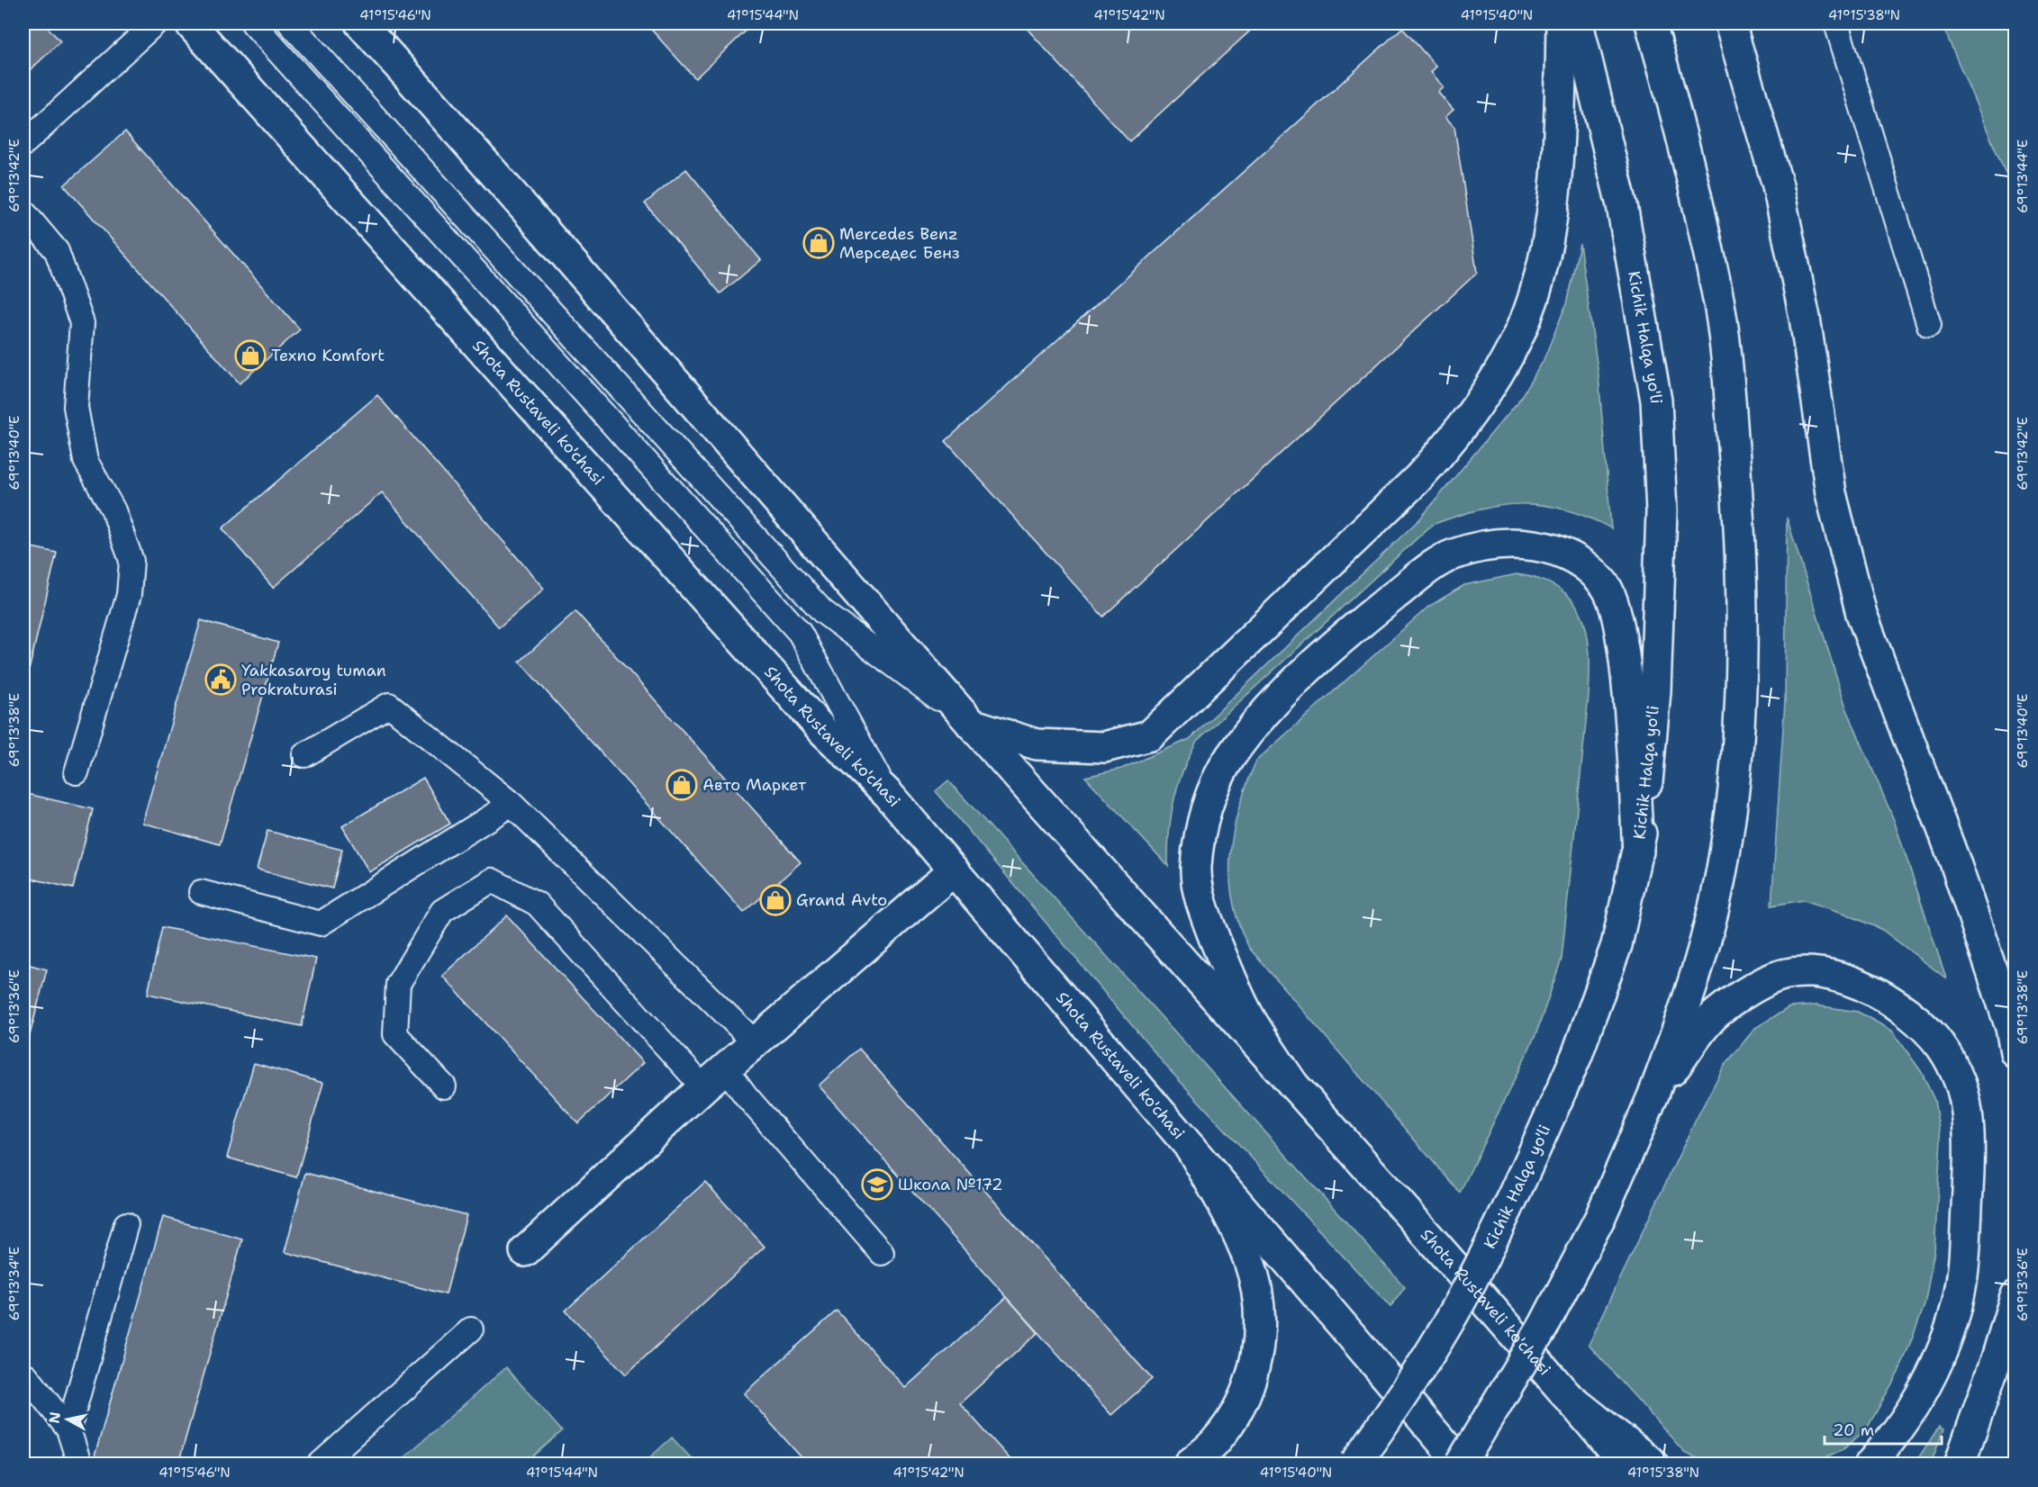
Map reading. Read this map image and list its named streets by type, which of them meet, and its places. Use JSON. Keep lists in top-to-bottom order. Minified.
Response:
{"streets":{"main road":["Kichik Halqa yo'li","Shota Rustaveli ko'chasi"]},"places":{"shop":["Mercedes Benz Мерседес Бенз","Texno Komfort","Авто Маркет","Grand Avto"],"public building":["Yakkasaroy tuman Prokraturasi"],"school or university":["Школа №172"]},"scale_bar":"20 m","north":"left","coordinates":["41°15'46\"N","41°15'44\"N","41°15'42\"N","41°15'40\"N","41°15'38\"N","69°13'42\"E","69°13'44\"E","69°13'40\"E","69°13'38\"E","69°13'36\"E","69°13'34\"E"]}
